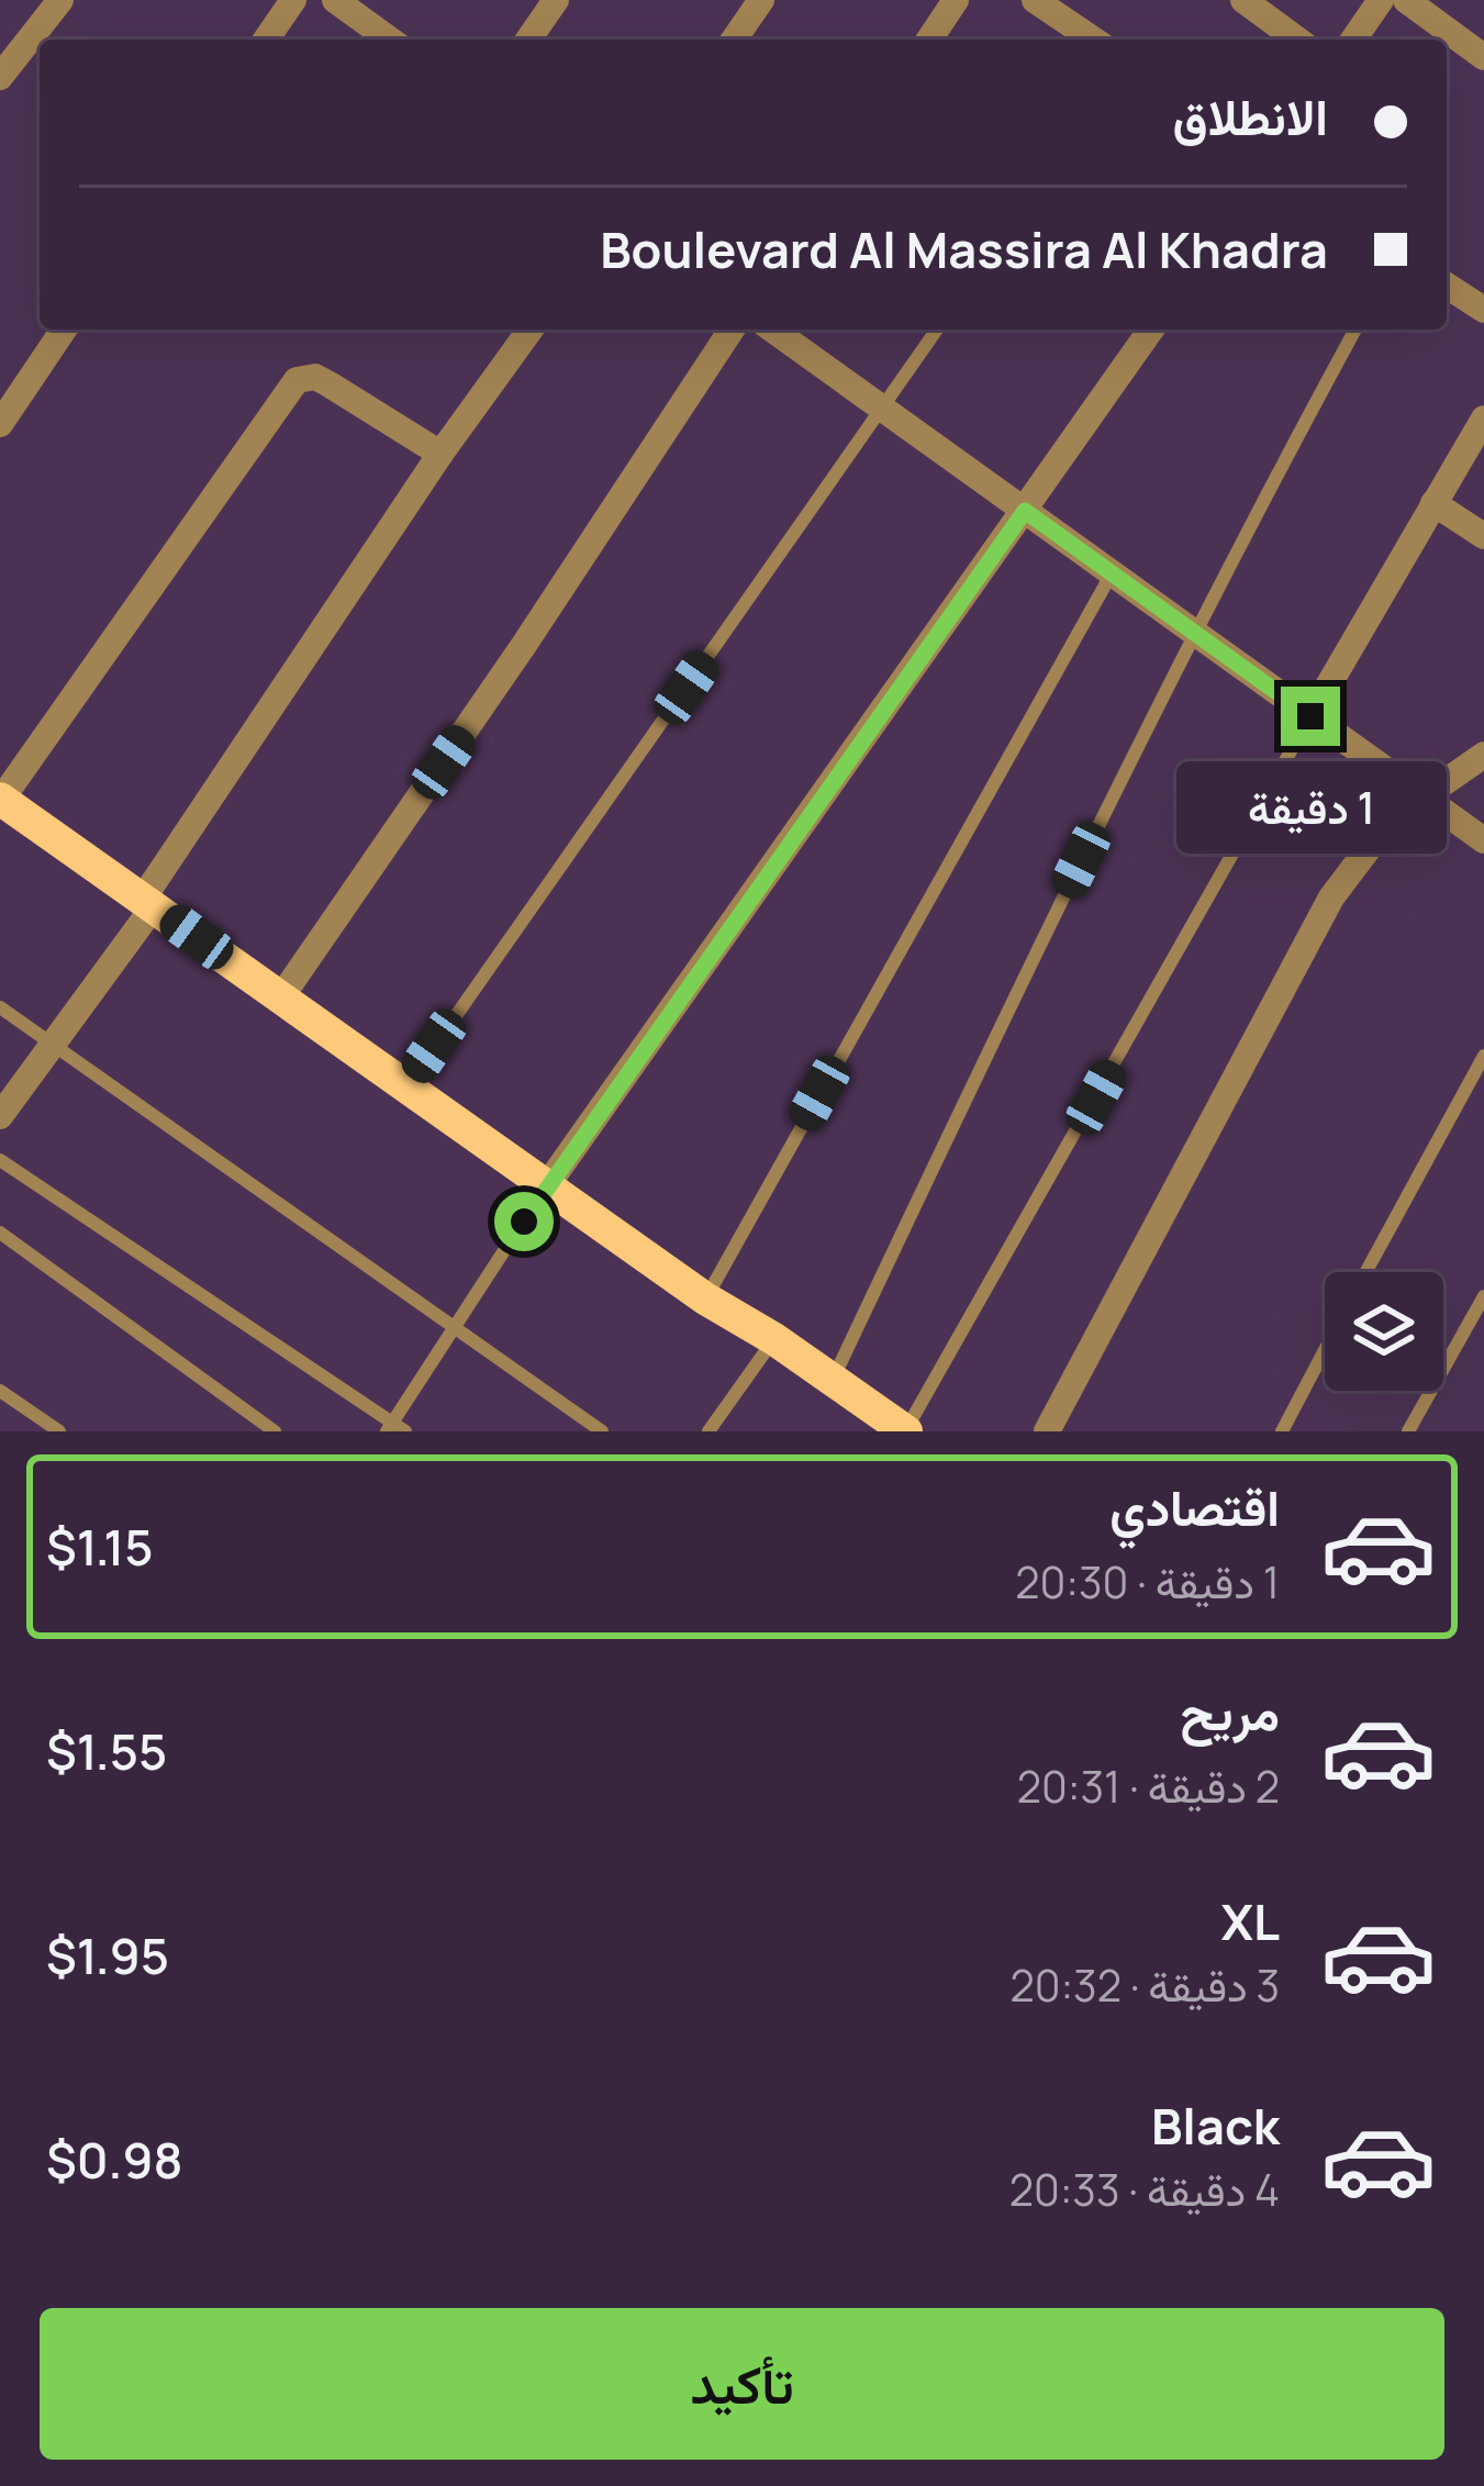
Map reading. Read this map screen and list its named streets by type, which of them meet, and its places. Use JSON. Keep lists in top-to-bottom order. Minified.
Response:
{"page":{"banner":["الانطلاق","Boulevard Al Massira Al Khadra"],"bubble":"1 دقيقة","list":[{"name":"اقتصادي","note":"1 دقيقة · 20:30","value":"$1.15"},{"name":"مريح","note":"2 دقيقة · 20:31","value":"$1.55"},{"name":"XL","note":"3 دقيقة · 20:32","value":"$1.95"},{"name":"Black","note":"4 دقيقة · 20:33","value":"$0.98"}],"buttons":"تأكيد"}}
